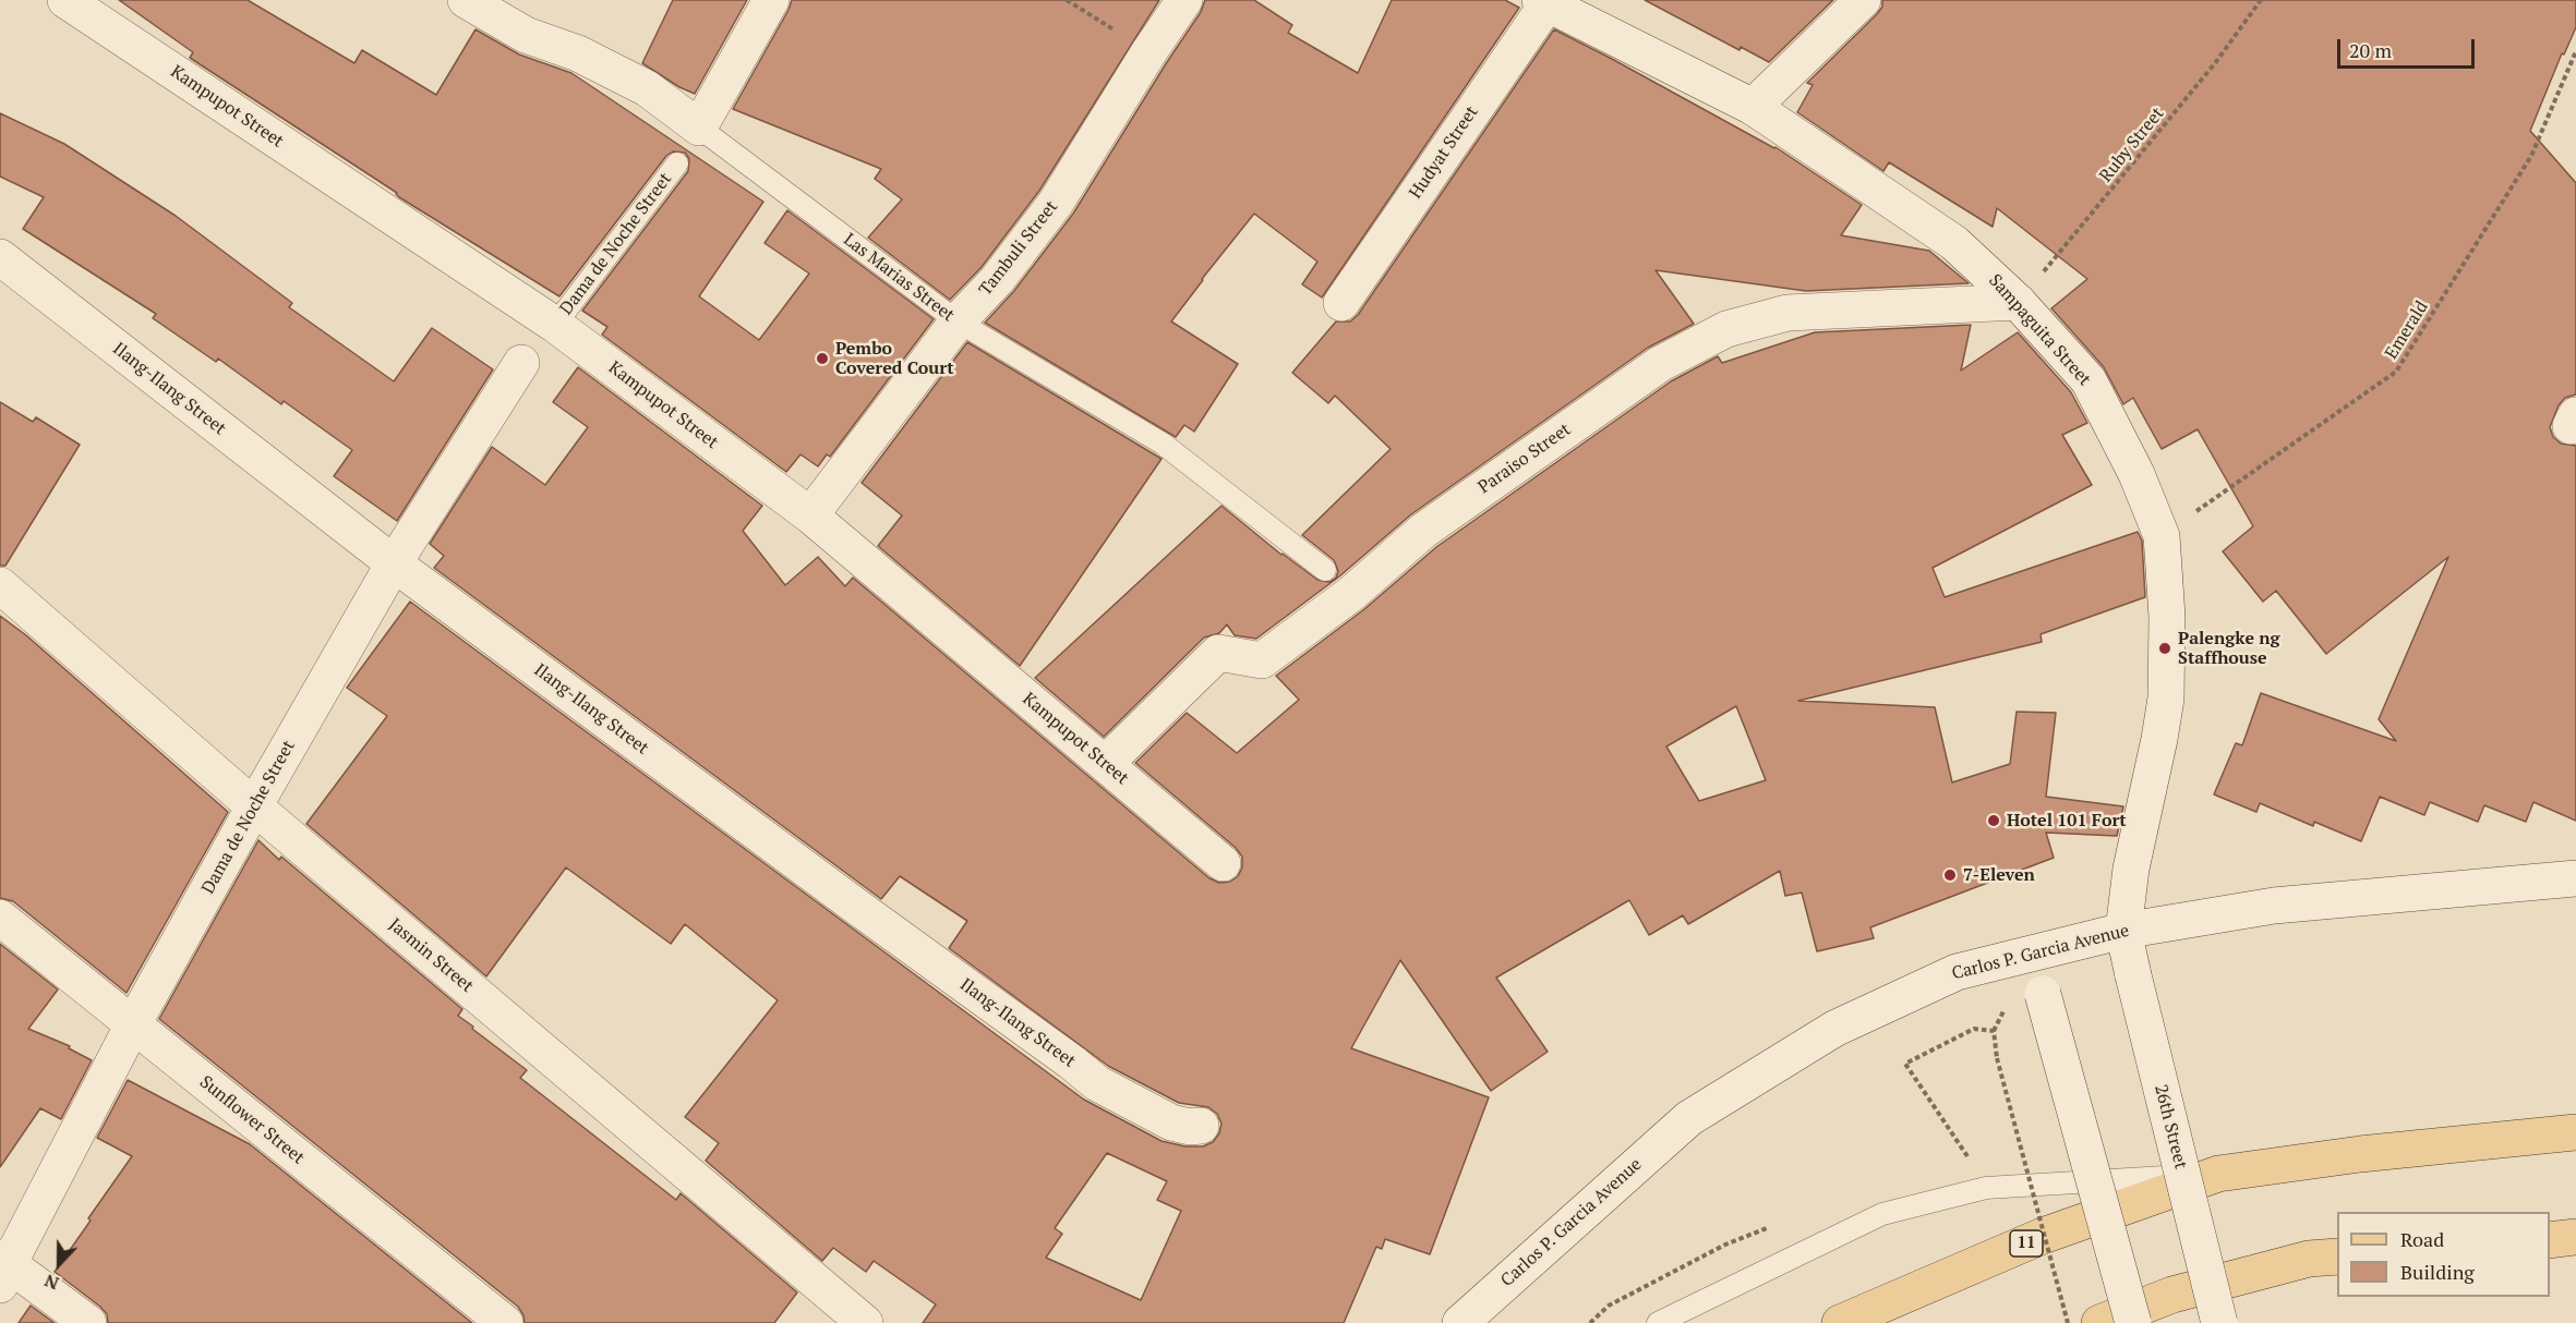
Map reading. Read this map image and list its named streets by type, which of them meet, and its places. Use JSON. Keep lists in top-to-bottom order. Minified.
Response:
{"streets":{"main road":["11"],"street":["Kampupot Street","Hudyat Street","Dama de Noche Street","Tambuli Street","Las Marias Street","Sampaguita Street","Ilang-Ilang Street","Paraiso Street","Carlos P. Garcia Avenue","Jasmin Street","Sunflower Street","26th Street"],"path":["Ruby Street","Emerald"]},"crossings":[["Kampupot Street","Dama de Noche Street"],["Kampupot Street","Tambuli Street"],["Kampupot Street","Paraiso Street"],["Ruby Street","Sampaguita Street"],["Ruby Street","Paraiso Street"],["Hudyat Street","Sampaguita Street"],["Dama de Noche Street","Ilang-Ilang Street"],["Dama de Noche Street","Jasmin Street"],["Dama de Noche Street","Sunflower Street"],["Tambuli Street","Las Marias Street"],["Sampaguita Street","Emerald"],["Sampaguita Street","Paraiso Street"],["Sampaguita Street","Carlos P. Garcia Avenue"],["Sampaguita Street","26th Street"],["Carlos P. Garcia Avenue","26th Street"]],"places":["Pembo Covered Court","Palengke ng Staffhouse","Hotel 101 Fort","7-Eleven"],"legend":["Road","Building"],"scale_bar":"20 m","north":"bottom"}
